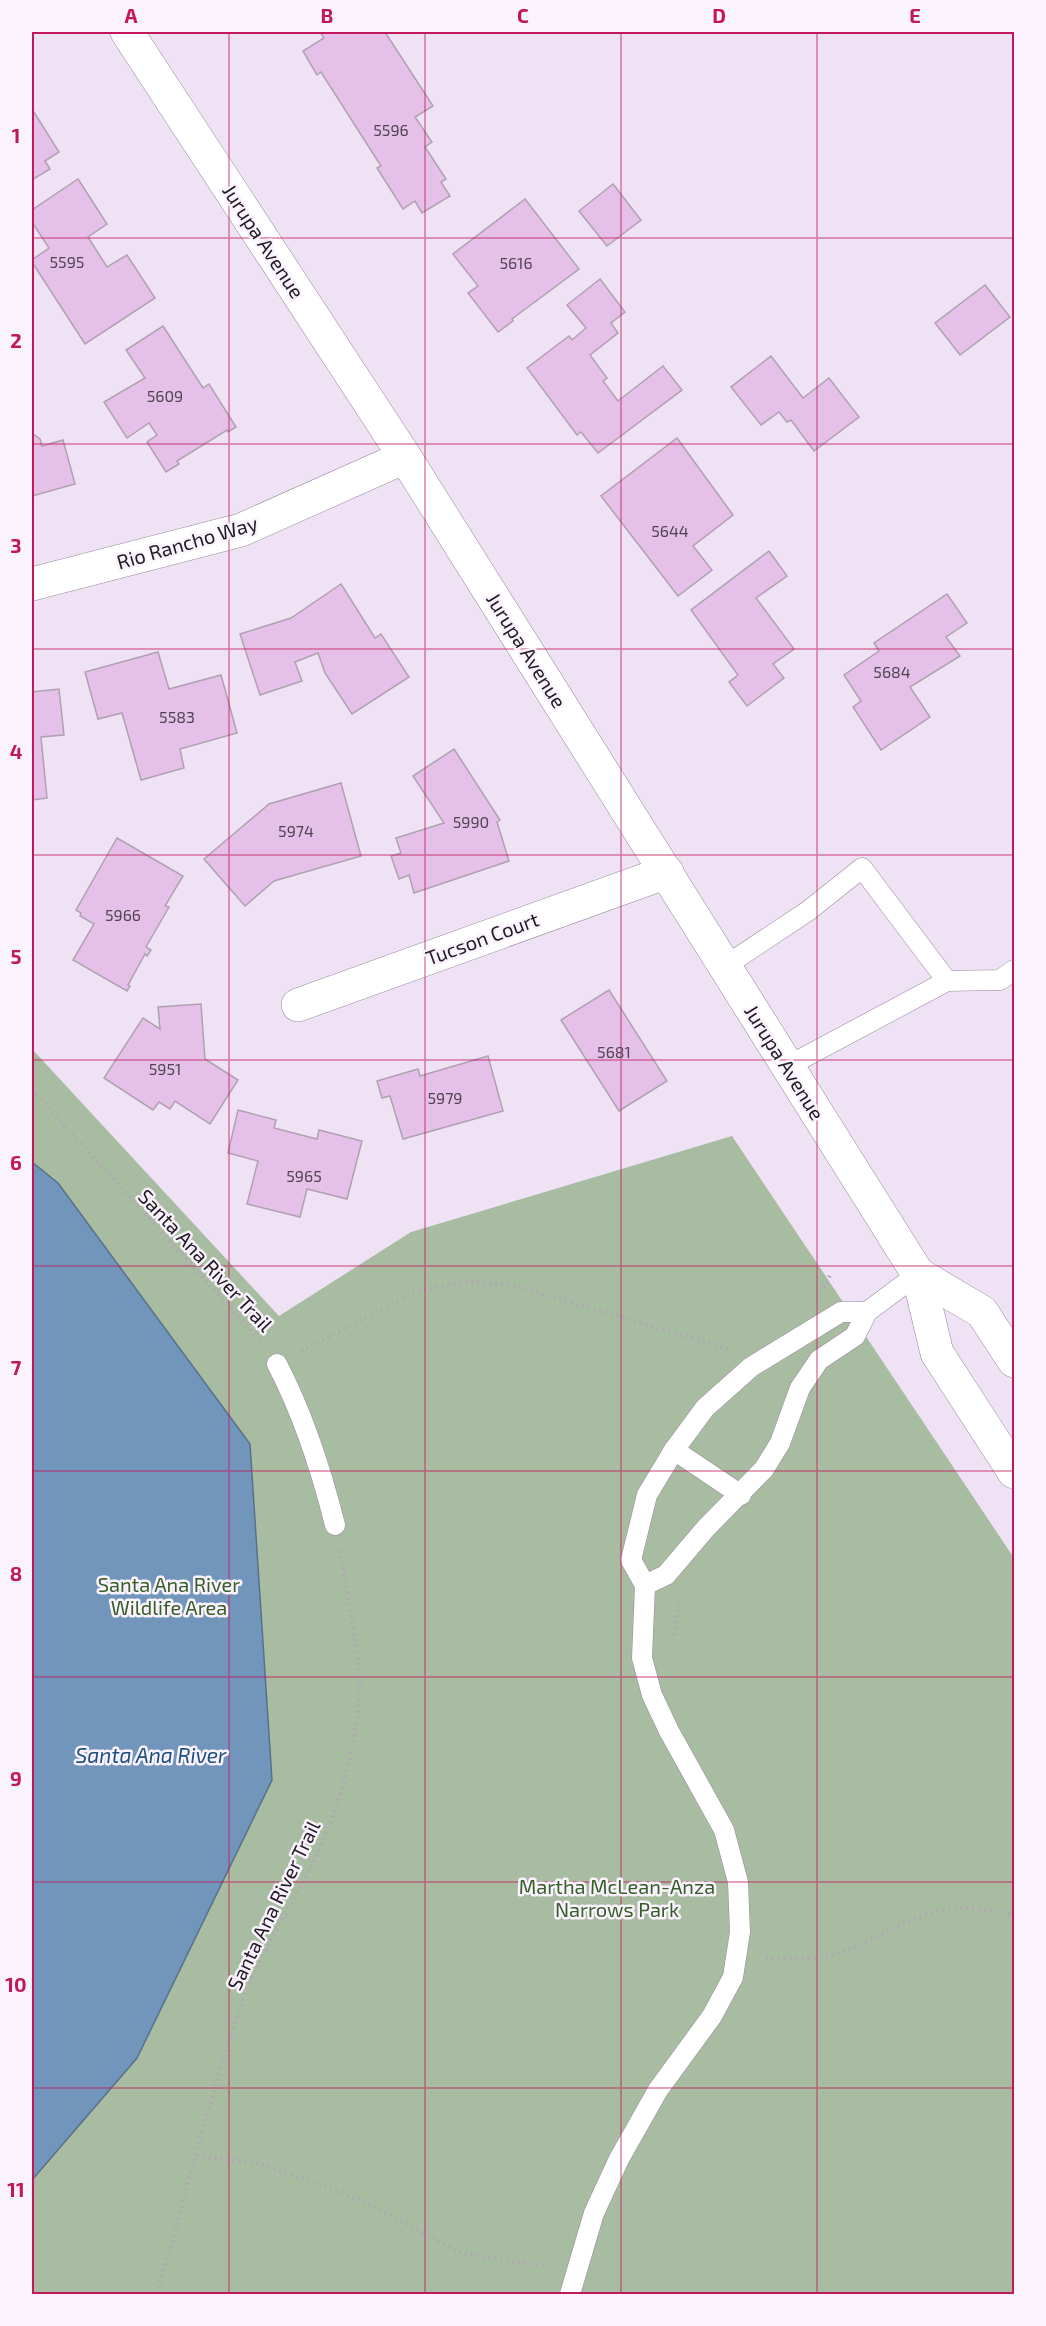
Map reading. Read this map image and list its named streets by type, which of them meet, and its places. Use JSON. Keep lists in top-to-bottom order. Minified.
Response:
{"streets":{"main road":["Jurupa Avenue","Rio Rancho Way","Tucson Court"],"path":["Santa Ana River Trail"]},"crossings":[["Jurupa Avenue","Rio Rancho Way"],["Jurupa Avenue","Tucson Court"]],"water":["Santa Ana River"],"parks":["Santa Ana River Wildlife Area","Martha McLean-Anza Narrows Park"],"house_numbers":["5596","5595","5616","5609","5644","5684","5583","5990","5974","5966","5681","5951","5979","5965"],"grid":{"columns":["A","B","C","D","E"],"rows":["1","2","3","4","5","6","7","8","9","10","11"]}}
